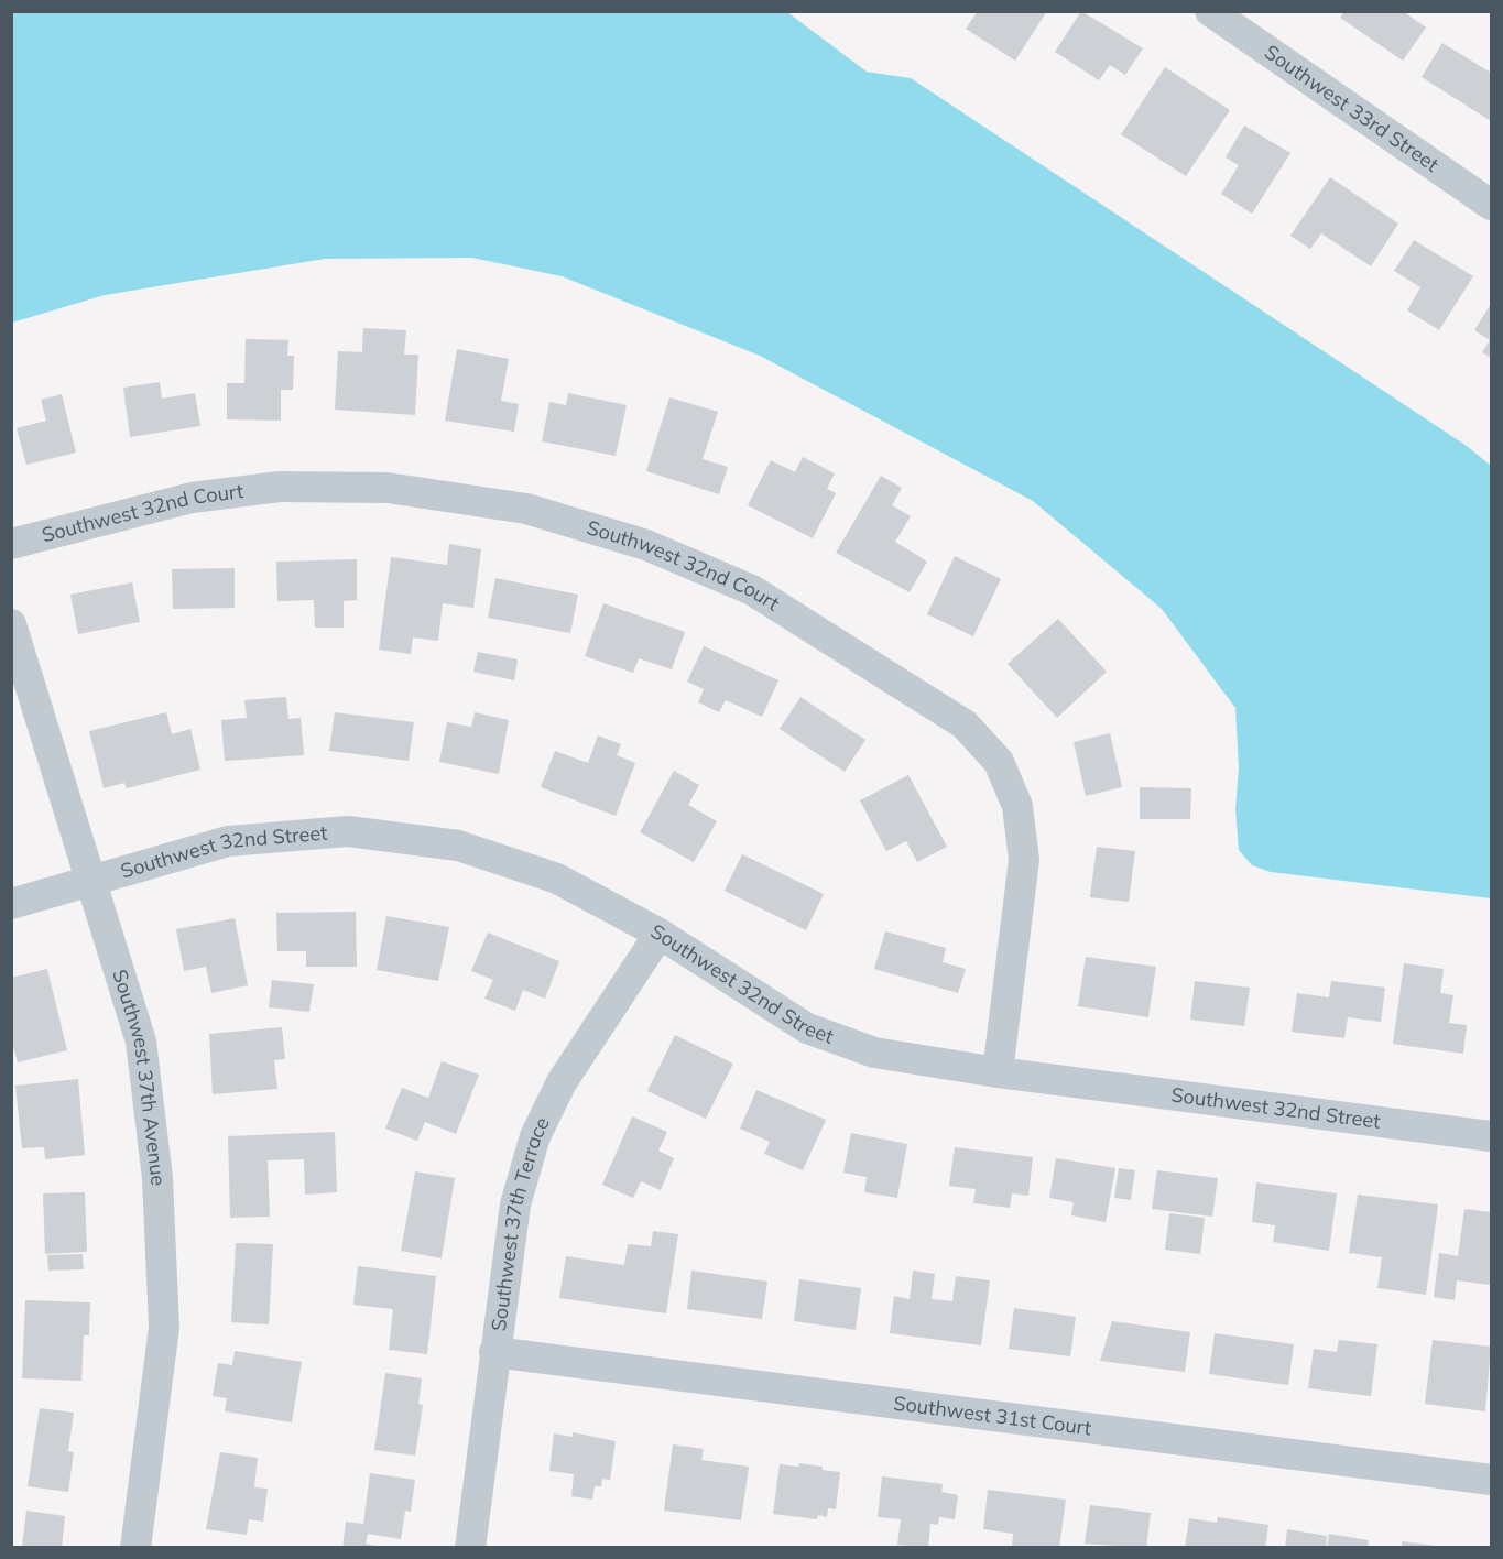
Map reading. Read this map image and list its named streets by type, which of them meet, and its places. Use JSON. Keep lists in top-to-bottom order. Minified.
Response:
{"streets":{"street":["Southwest 33rd Street","Southwest 32nd Court","Southwest 32nd Street","Southwest 37th Avenue","Southwest 37th Terrace","Southwest 31st Court"]},"crossings":[["Southwest 32nd Court","Southwest 32nd Street"],["Southwest 32nd Street","Southwest 37th Avenue"],["Southwest 32nd Street","Southwest 37th Terrace"],["Southwest 37th Terrace","Southwest 31st Court"]]}
